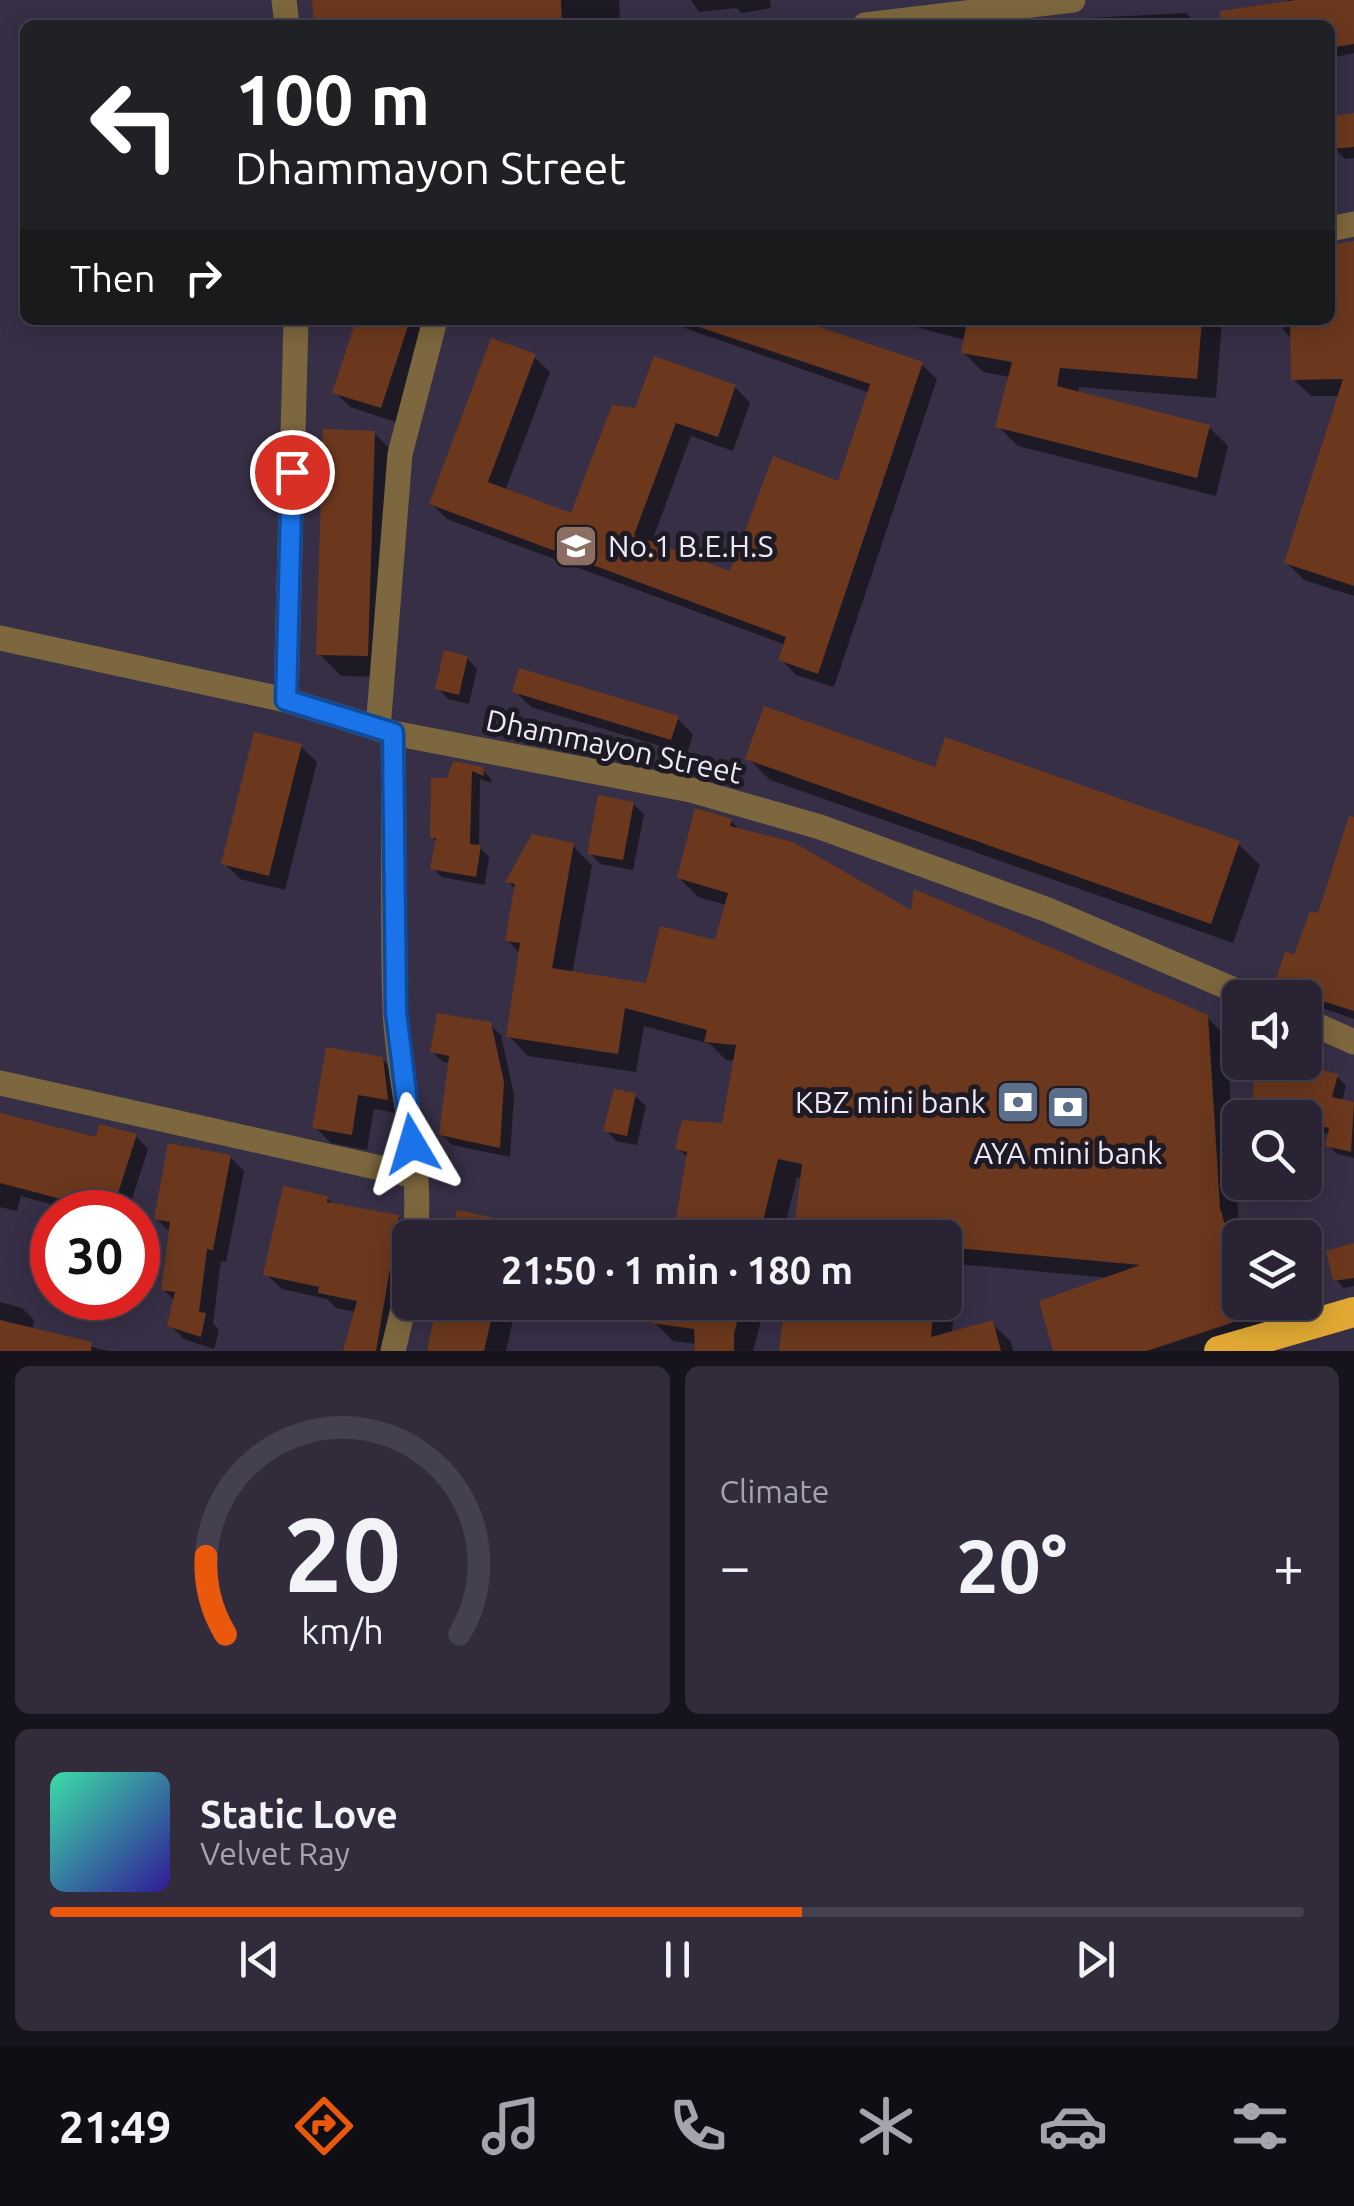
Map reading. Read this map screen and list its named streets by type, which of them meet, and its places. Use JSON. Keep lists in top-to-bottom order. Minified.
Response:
{"streets":{"street":["Dhammayon Street"]},"places":{"school or university":["No.1 B.E.H.S"],"bank":["KBZ mini bank","AYA mini bank"]},"page":{"turn":["100 m","Dhammayon Street"],"then":"Then","limit":"30","trip":"21:50 · 1 min · 180 m","tile":"Climate","heat":["−","20°","+"],"song":["Static Love","Velvet Ray"],"tabs":"21:49","gauge":["20","km/h"]}}
